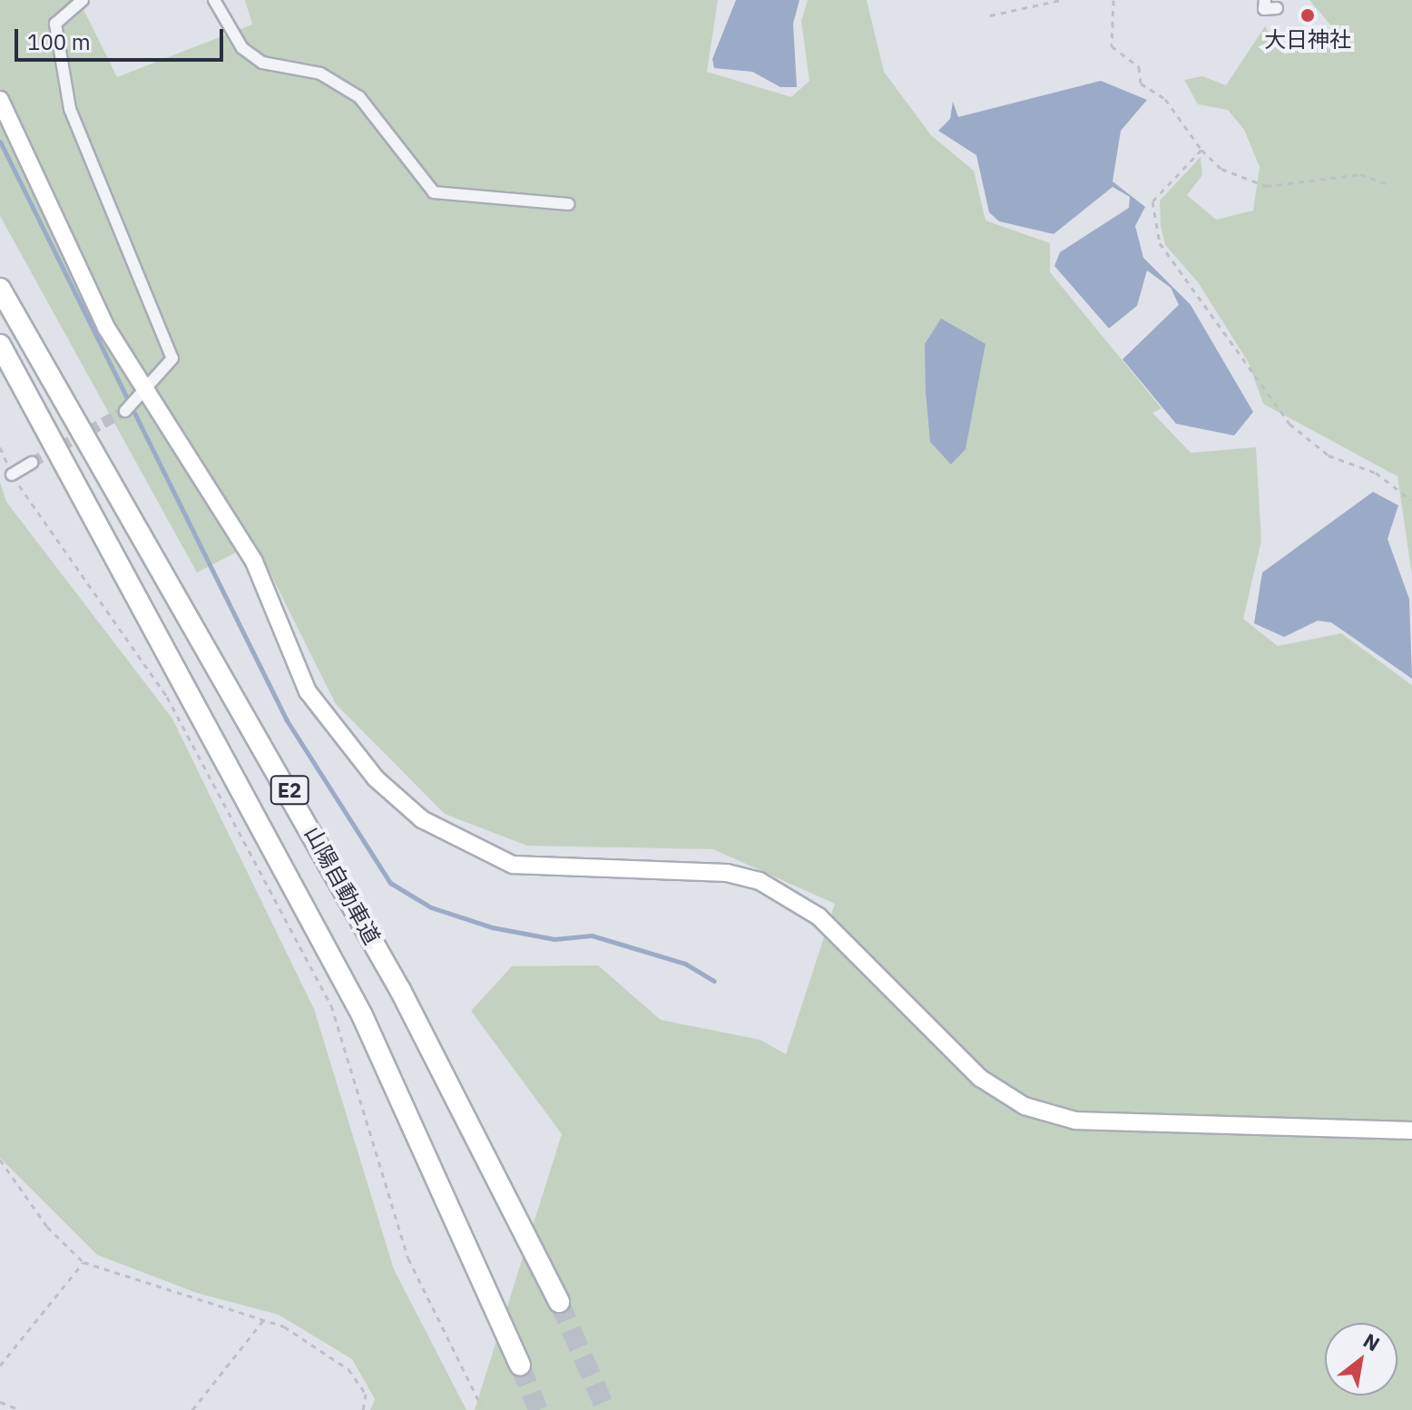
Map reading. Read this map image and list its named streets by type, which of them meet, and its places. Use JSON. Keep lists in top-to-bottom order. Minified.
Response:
{"streets":{"highway":["E2","山陽自動車道"]},"places":["大日神社"],"scale_bar":"100 m","north":"top right"}
